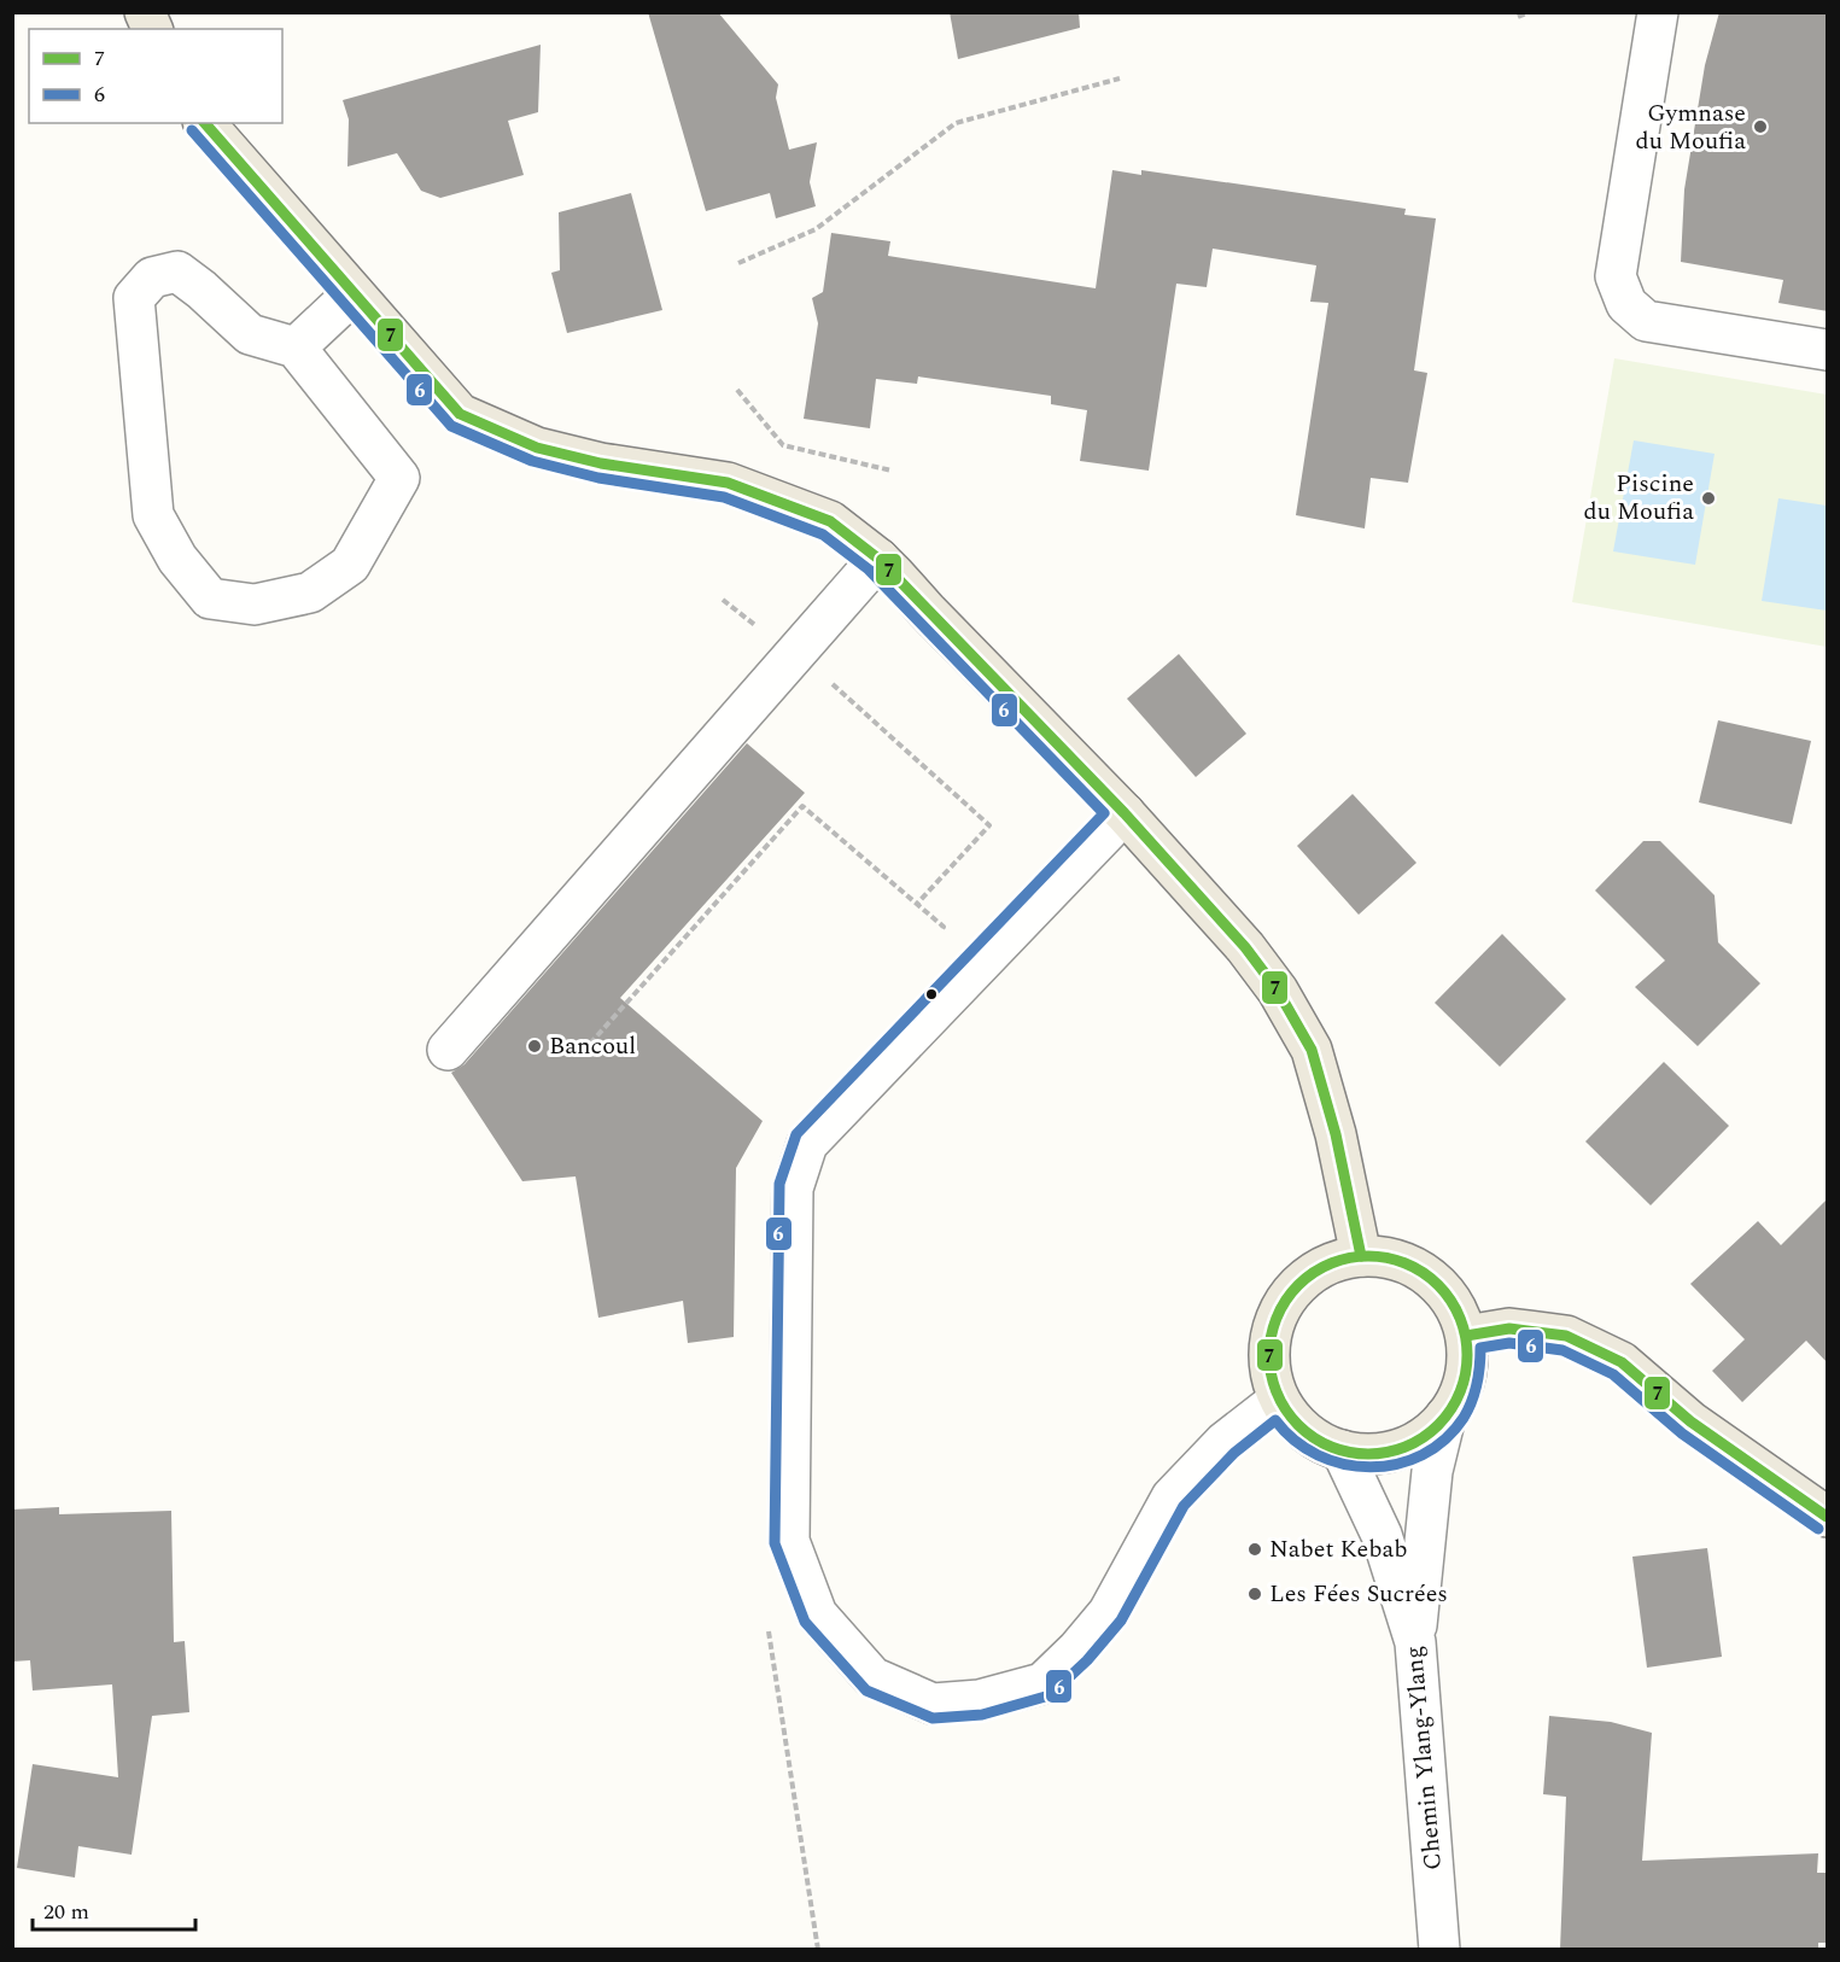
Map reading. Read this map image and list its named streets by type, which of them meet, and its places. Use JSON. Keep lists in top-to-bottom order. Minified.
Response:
{"streets":{"street":["Chemin Ylang-Ylang"]},"places":["Gymnase du Moufia","Piscine du Moufia","Bancoul","Nabet Kebab","Les Fées Sucrées"],"lines":["transit line 7","transit line 6"],"legend":["7","6"],"scale_bar":"20 m"}
